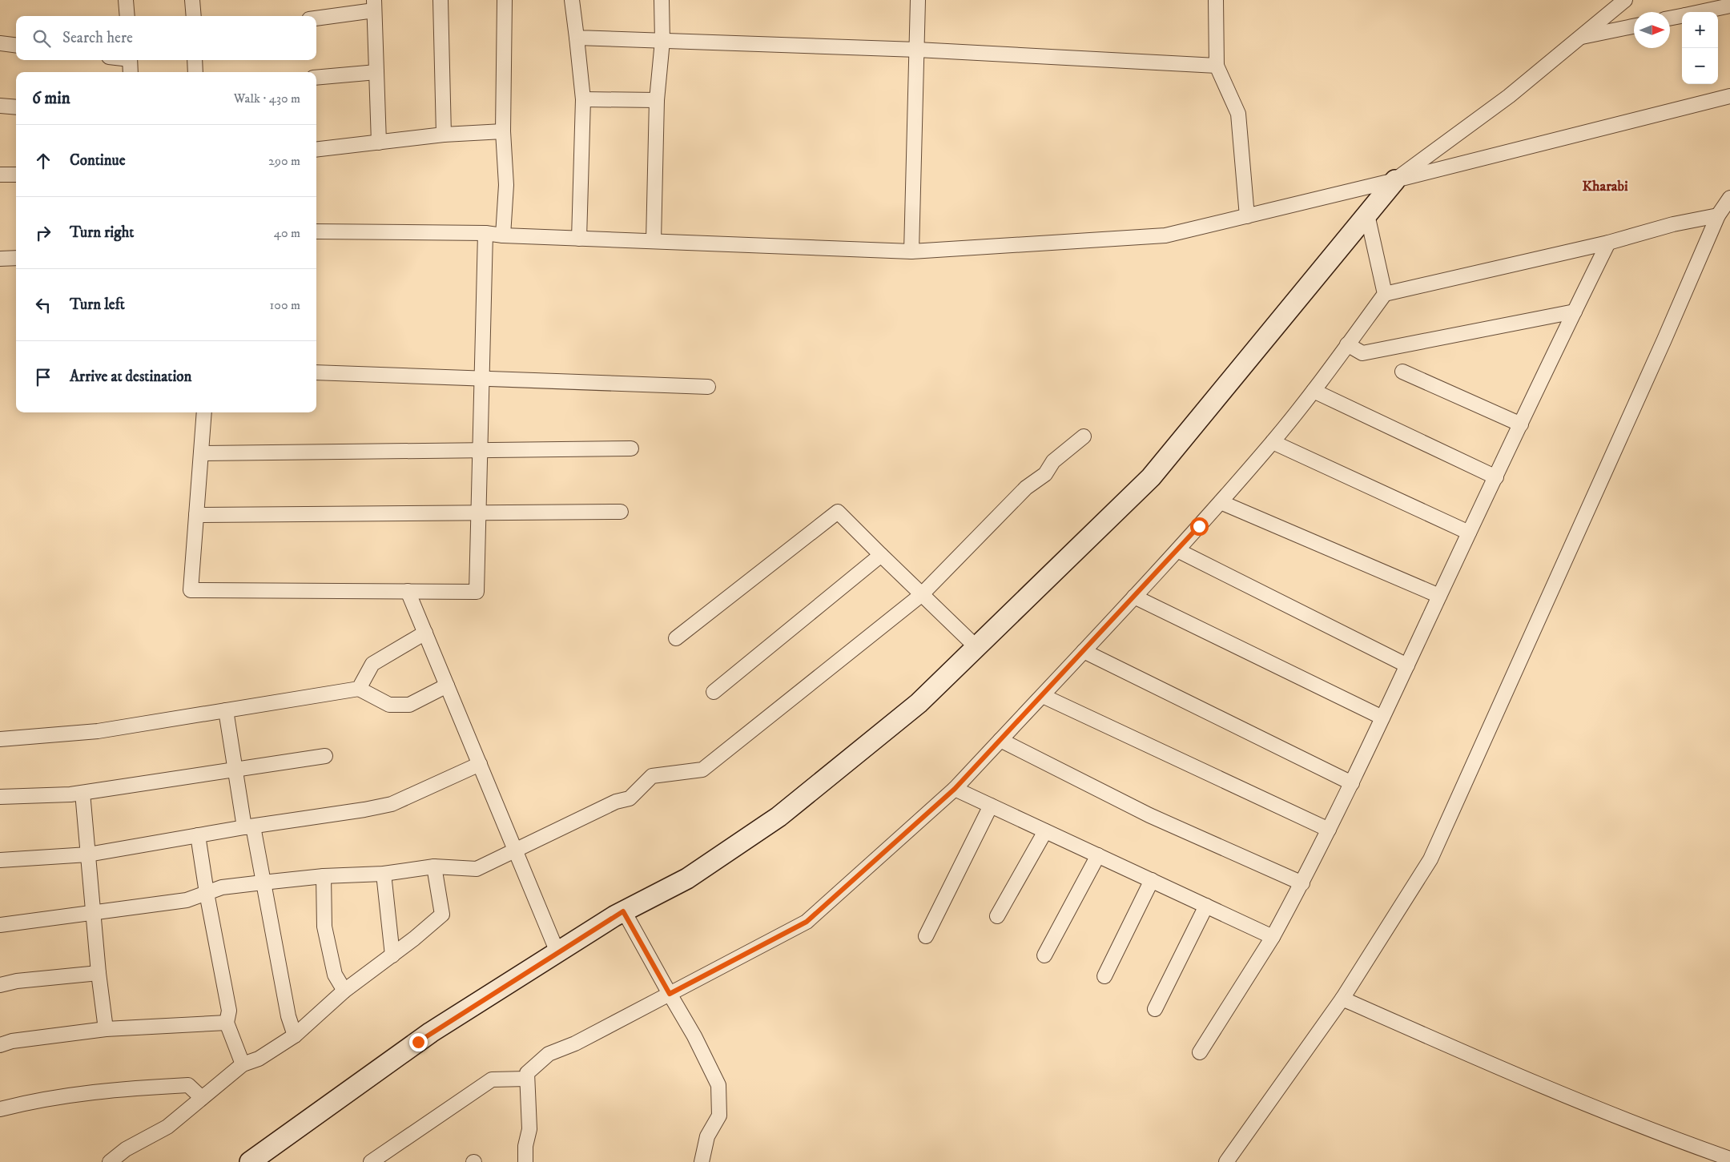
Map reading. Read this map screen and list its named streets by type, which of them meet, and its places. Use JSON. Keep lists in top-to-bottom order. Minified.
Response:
{"districts":["Kharabi"],"north":"right","page":{"map_buttons":["+","−"],"search":"Search here","heading":["6 min","Walk · 430 m"],"list":[["Continue","290 m"],["Turn right","40 m"],["Turn left","100 m"],"Arrive at destination"]}}
